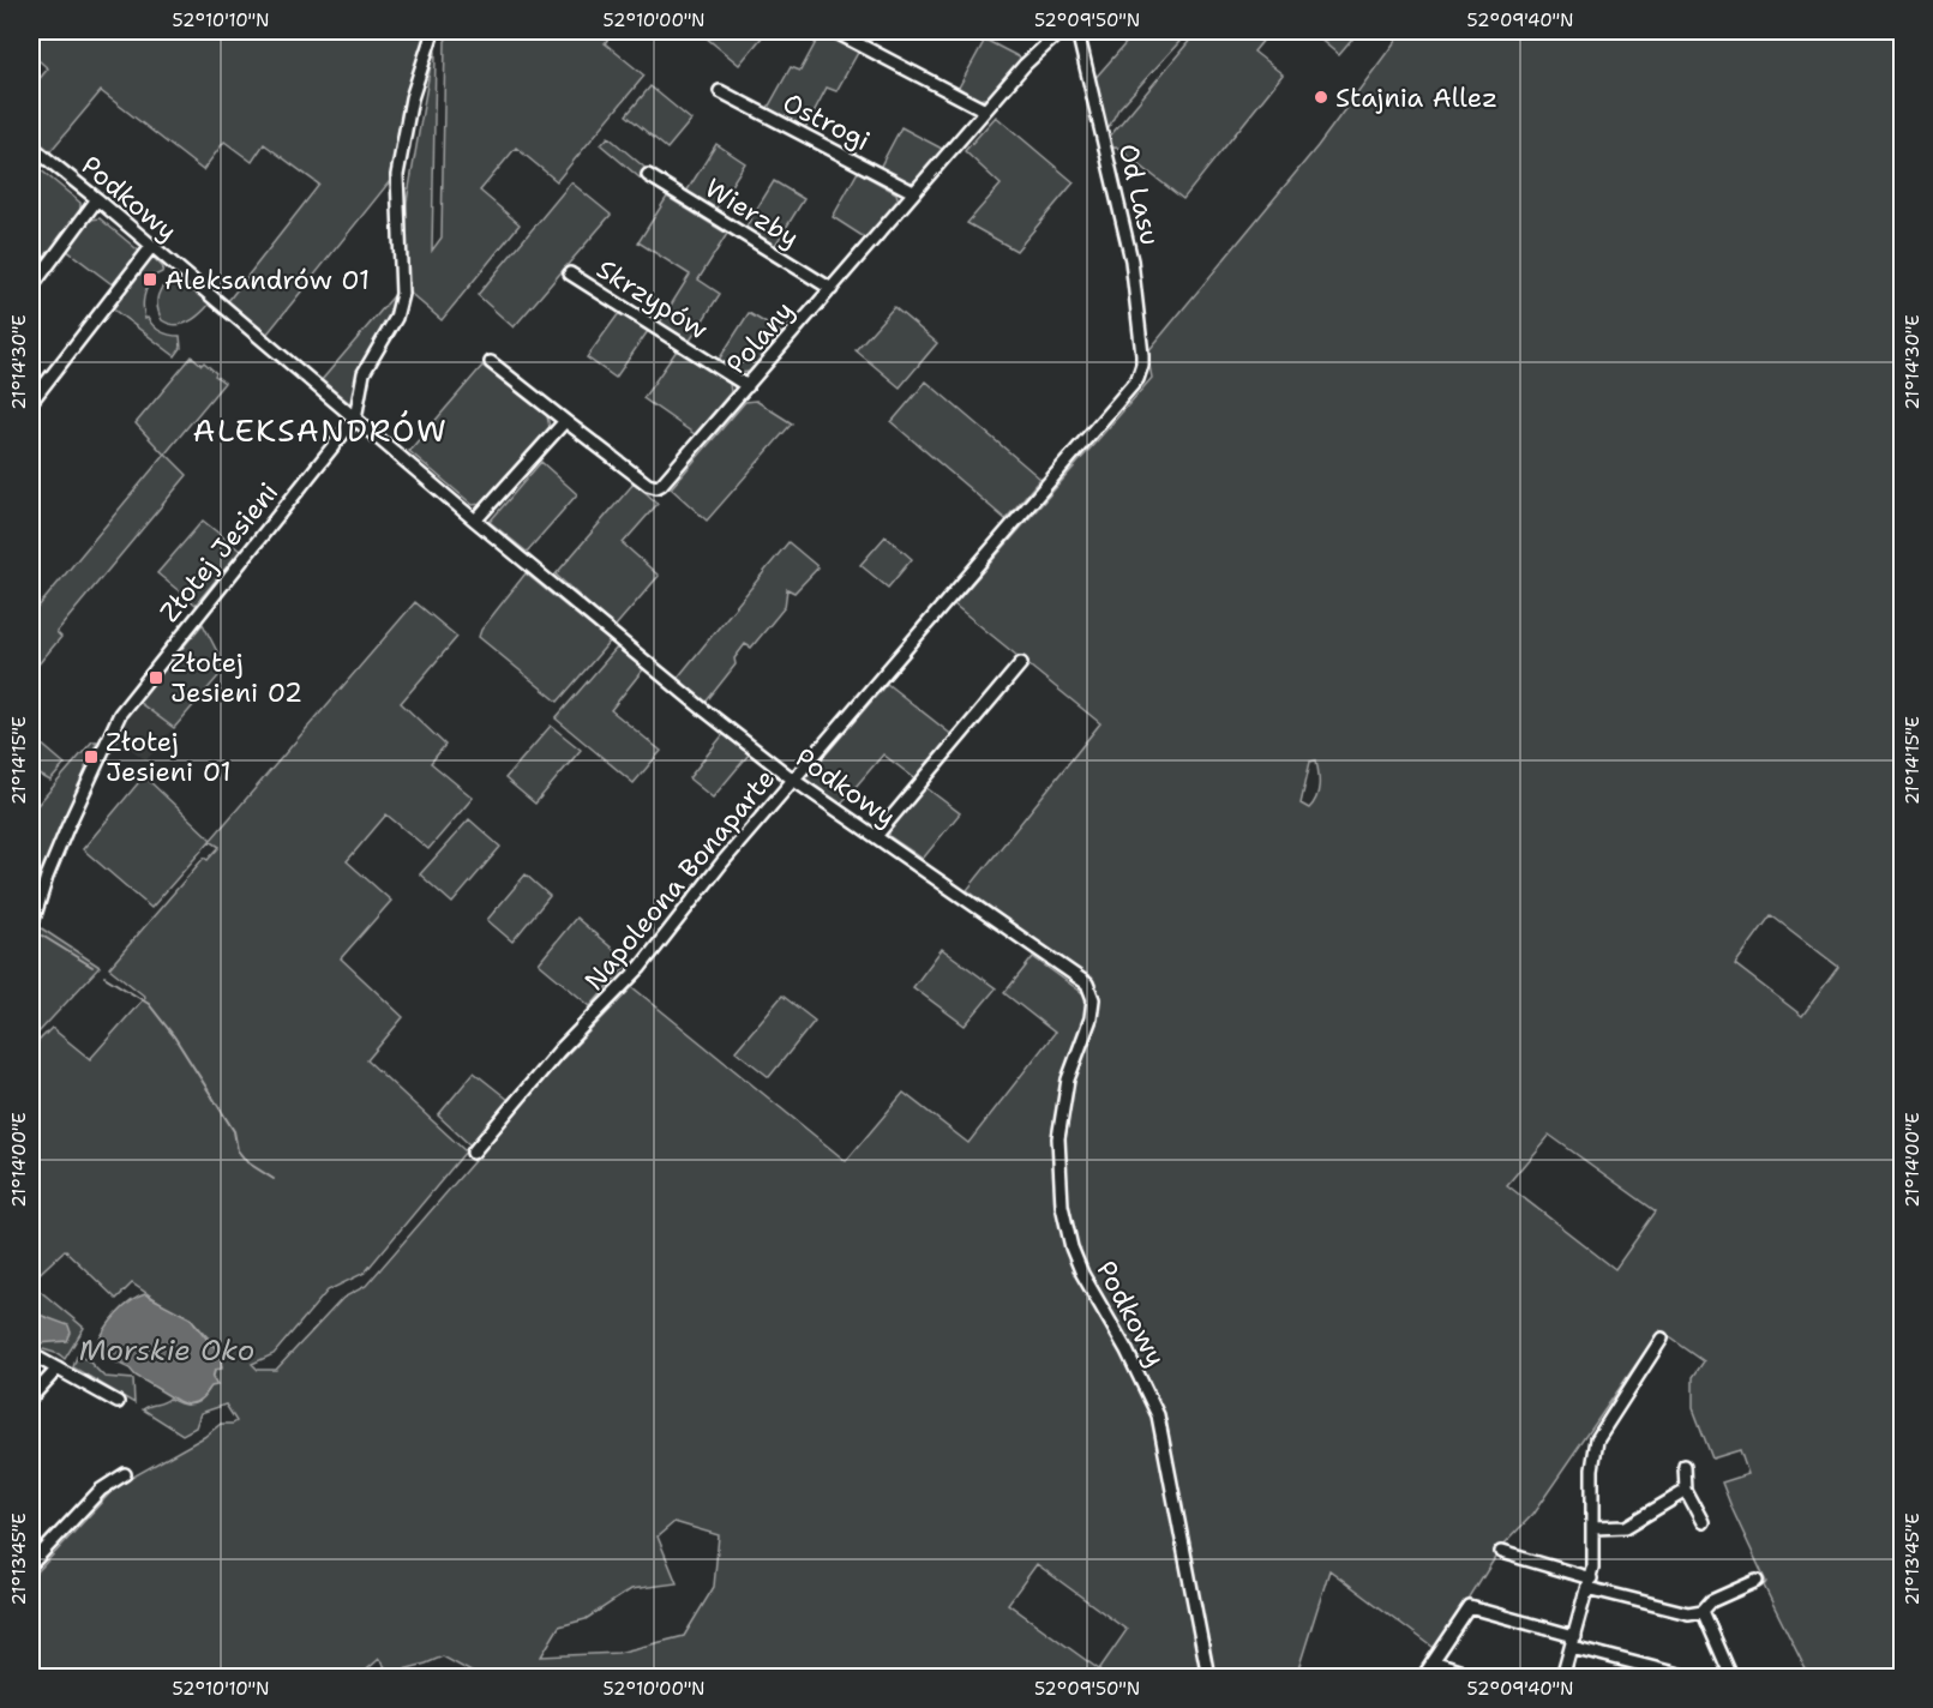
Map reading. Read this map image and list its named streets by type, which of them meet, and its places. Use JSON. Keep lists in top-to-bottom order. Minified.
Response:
{"streets":{"street":["Ostrogi","Od Lasu","Podkowy","Wierzby","Skrzypów","Polany","Złotej Jesieni","Napoleona Bonaparte"]},"crossings":[["Ostrogi","Polany"],["Od Lasu","Napoleona Bonaparte"],["Podkowy","Złotej Jesieni"],["Podkowy","Napoleona Bonaparte"],["Wierzby","Polany"],["Skrzypów","Polany"]],"districts":["ALEKSANDRÓW"],"water":["Morskie Oko"],"places":{"other":["Stajnia Allez"],"transit":["Aleksandrów 01","Złotej Jesieni 02","Złotej Jesieni 01"]},"coordinates":["52°10'10\"N","52°10'00\"N","52°09'50\"N","52°09'40\"N","21°14'30\"E","21°14'15\"E","21°14'00\"E","21°13'45\"E"]}
